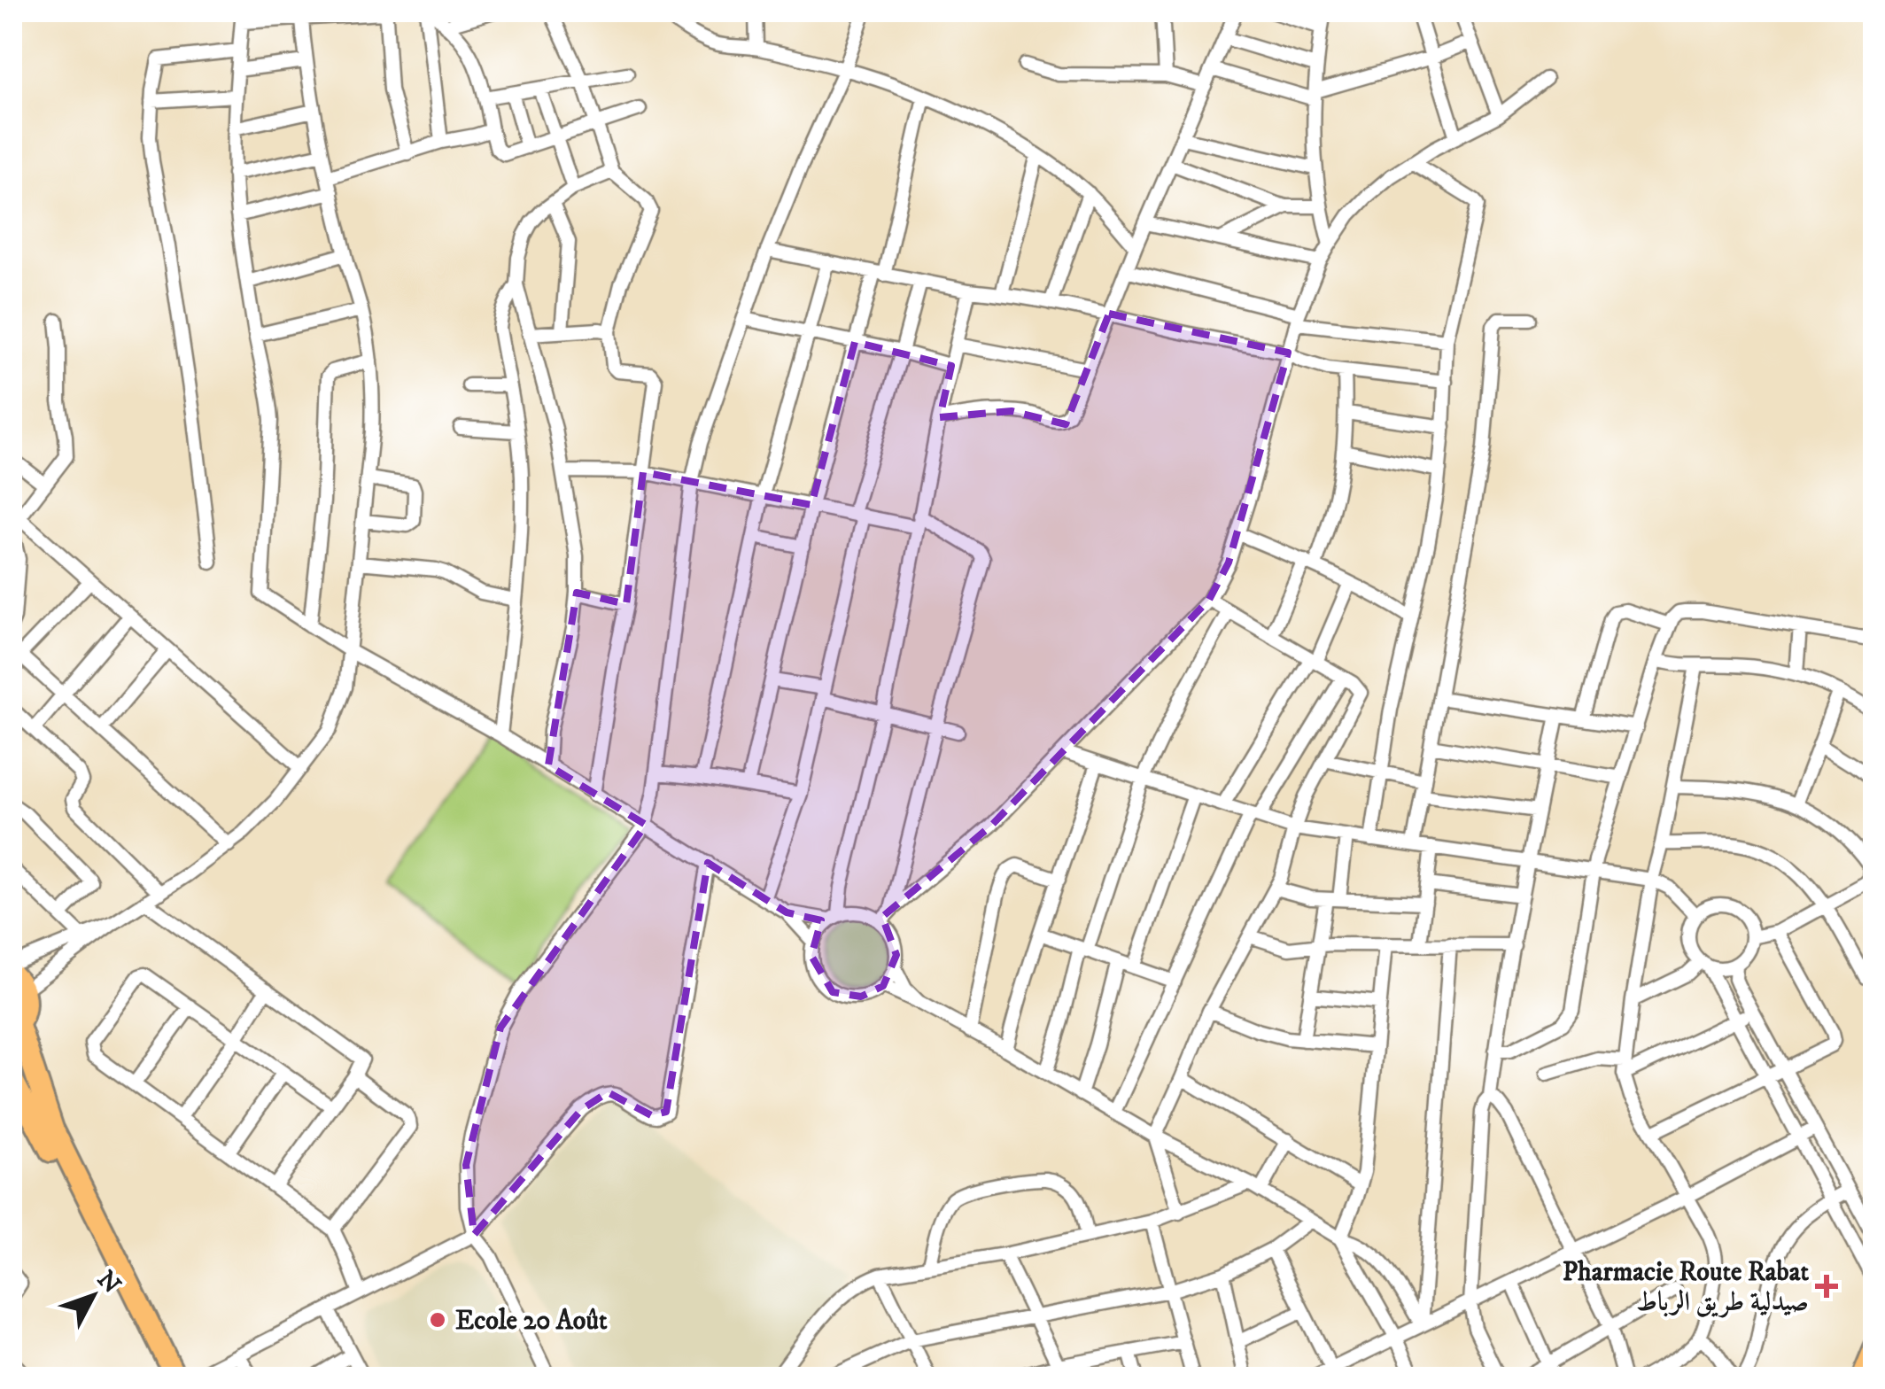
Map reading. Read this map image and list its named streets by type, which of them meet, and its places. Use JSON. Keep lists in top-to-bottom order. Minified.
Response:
{"places":{"health":["Pharmacie Route Rabat صيدلية طريق الرباط"],"other":["Ecole 20 Août"]},"north":"top right"}
